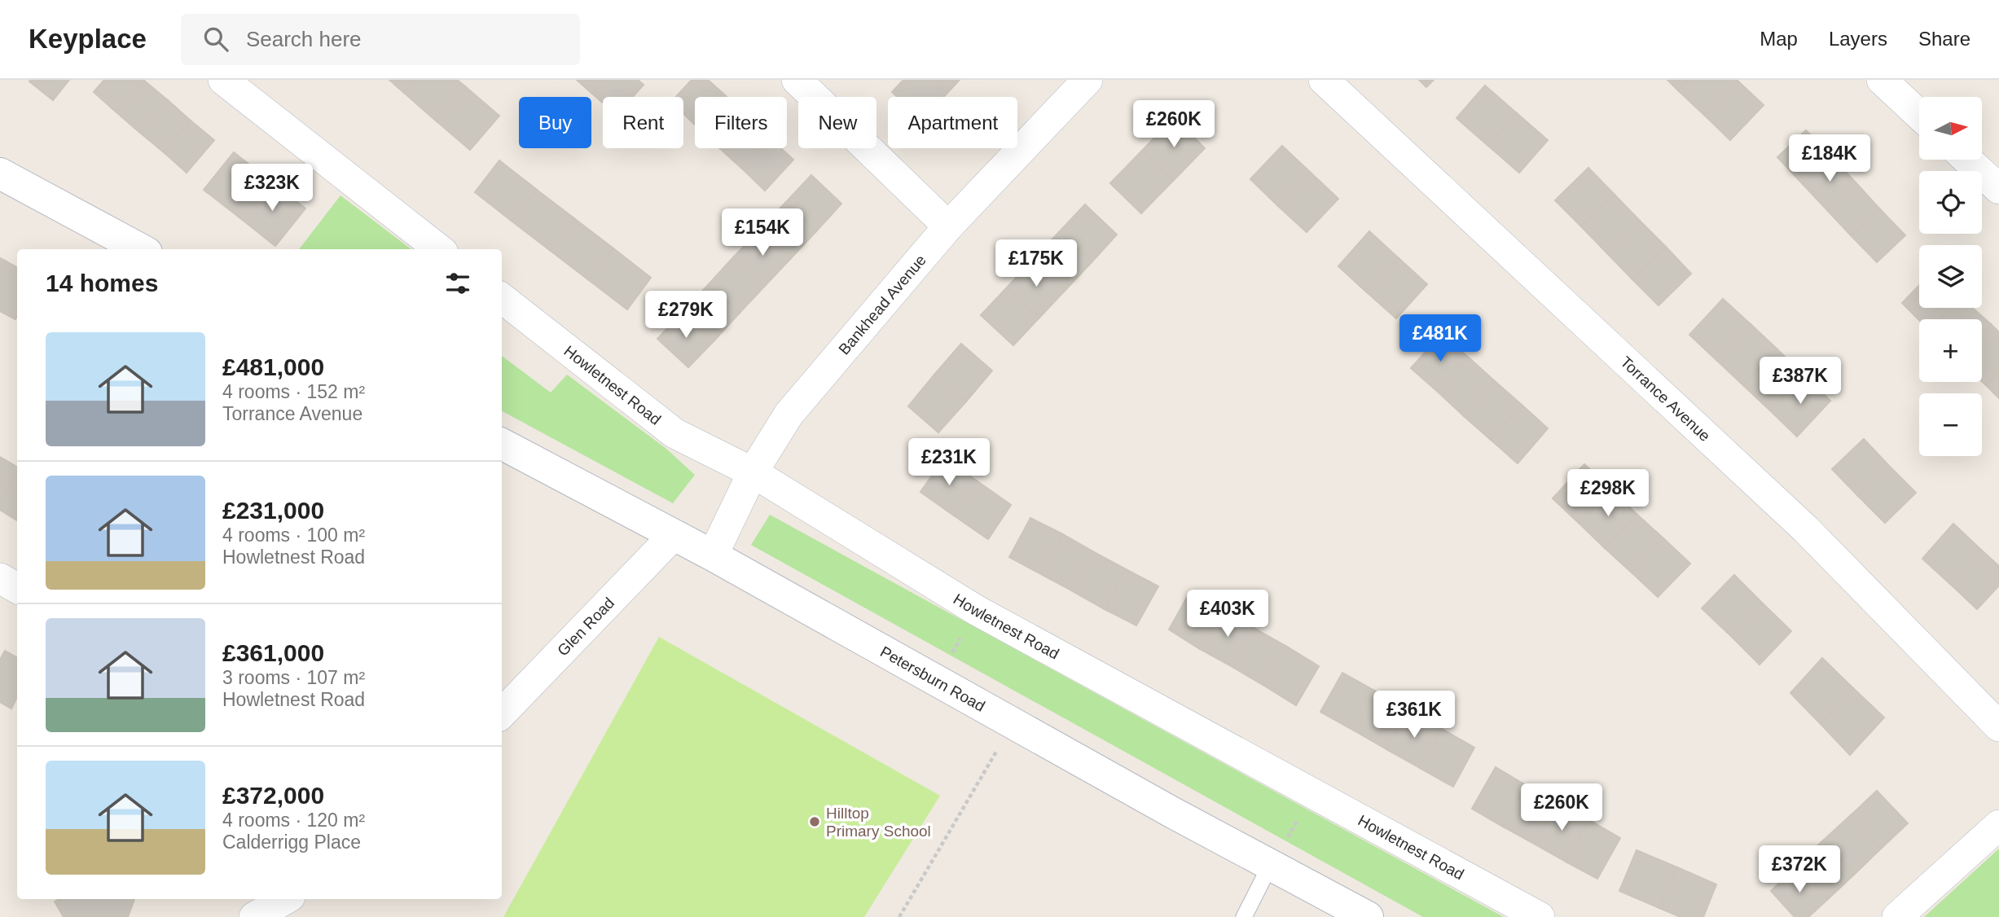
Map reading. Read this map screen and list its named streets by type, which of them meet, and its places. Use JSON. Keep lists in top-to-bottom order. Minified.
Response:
{"streets":{"main road":["Petersburn Road"],"street":["Bankhead Avenue","Howletnest Road","Torrance Avenue","Glen Road"]},"crossings":[["Bankhead Avenue","Howletnest Road"],["Bankhead Avenue","Petersburn Road"],["Glen Road","Petersburn Road"]],"places":["Hilltop Primary School"],"north":"right","page":{"header":"Keyplace","search":"Search here","nav":["Map","Layers","Share"],"map_buttons":["+","−"],"chip":["Buy","Rent","Filters","New","Apartment"],"price":["£260K","£184K","£323K","£154K","£175K","£279K","£481K","£387K","£231K","£298K","£403K","£361K","£260K","£372K"],"heading":"14 homes","list":[{"name":"£481,000","note":"4 rooms · 152 m² · Torrance Avenue"},{"name":"£231,000","note":"4 rooms · 100 m² · Howletnest Road"},{"name":"£361,000","note":"3 rooms · 107 m² · Howletnest Road"},{"name":"£372,000","note":"4 rooms · 120 m² · Calderrigg Place"}]}}
